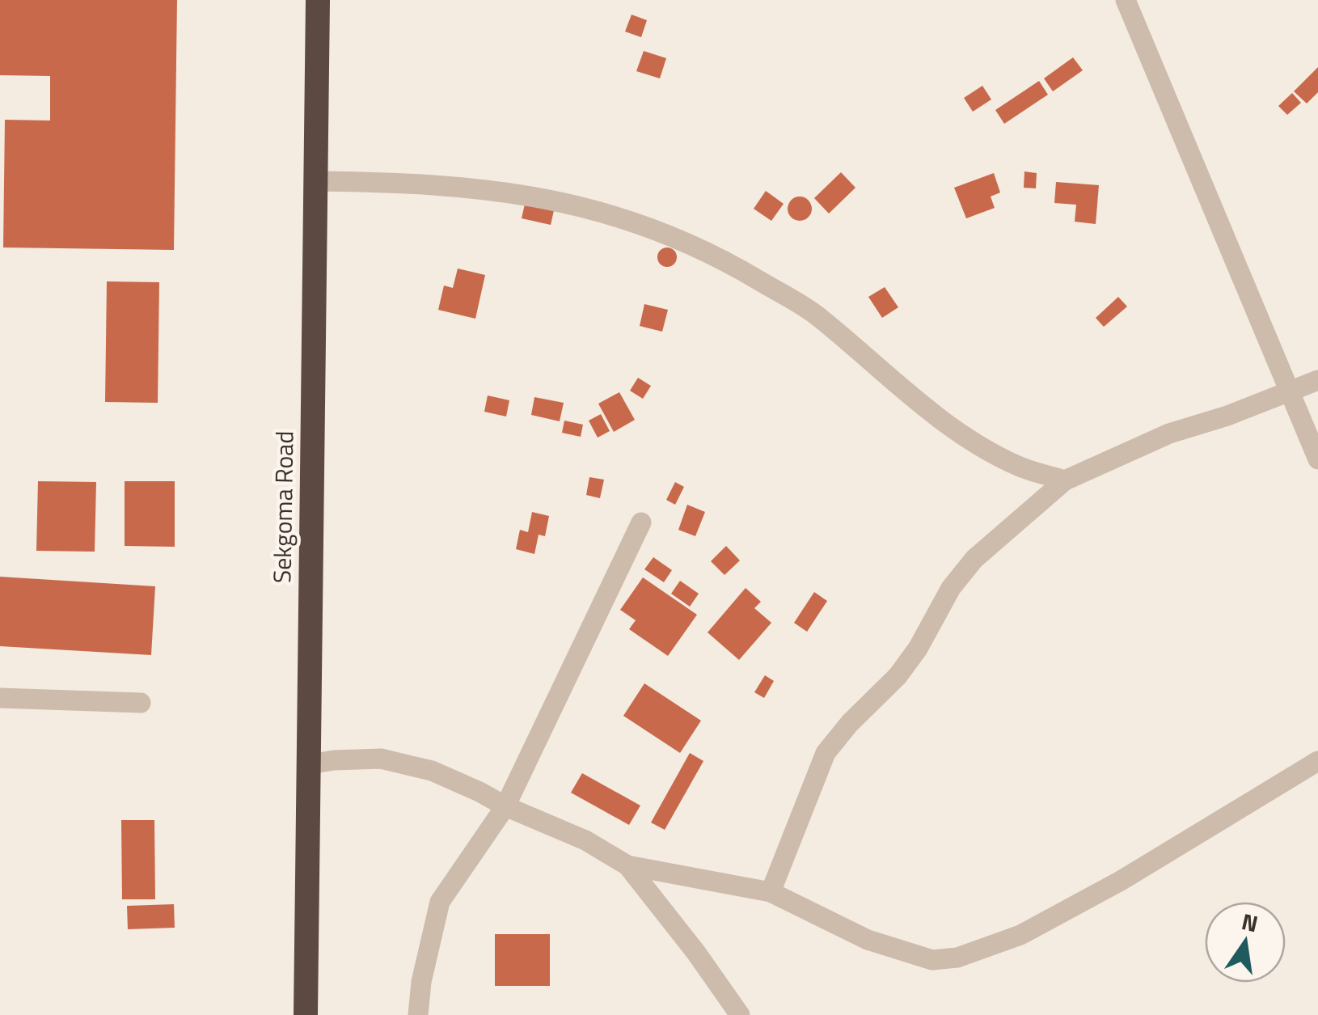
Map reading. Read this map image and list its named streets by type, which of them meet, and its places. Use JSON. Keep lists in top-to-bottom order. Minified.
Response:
{"streets":{"highway":["Sekgoma Road"]},"north":"top"}
